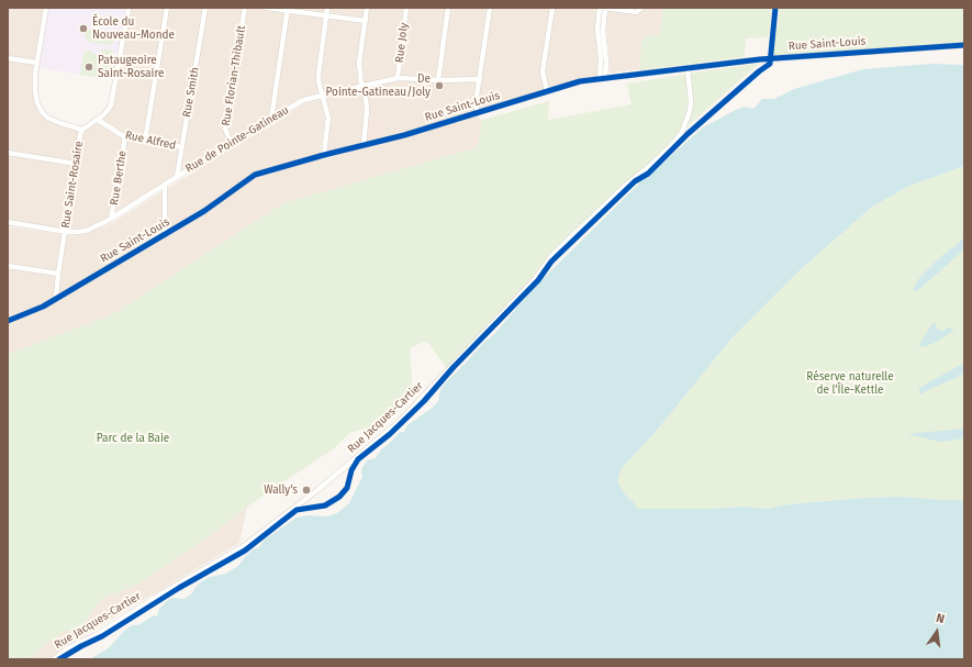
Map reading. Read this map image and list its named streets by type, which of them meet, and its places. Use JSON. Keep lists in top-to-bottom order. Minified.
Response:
{"streets":{"street":["Rue Joly","Rue Saint-Louis","Rue Florian-Thibault","Rue Smith","Rue de Pointe-Gatineau","Rue Alfred","Rue Berthe","Rue Saint-Rosaire","Rue Jacques-Cartier"]},"crossings":[["Rue Joly","Rue de Pointe-Gatineau"],["Rue Saint-Louis","Rue Saint-Rosaire"],["Rue Saint-Louis","Rue Jacques-Cartier"],["Rue Florian-Thibault","Rue de Pointe-Gatineau"],["Rue Smith","Rue de Pointe-Gatineau"],["Rue Smith","Rue Alfred"],["Rue de Pointe-Gatineau","Rue Berthe"],["Rue de Pointe-Gatineau","Rue Saint-Rosaire"],["Rue Alfred","Rue Berthe"],["Rue Alfred","Rue Saint-Rosaire"]],"parks":["Réserve naturelle de l'Île-Kettle","Parc de la Baie"],"places":["École du Nouveau-Monde","Pataugeoire Saint-Rosaire","De Pointe-Gatineau/Joly","Wally's"],"north":"top"}
